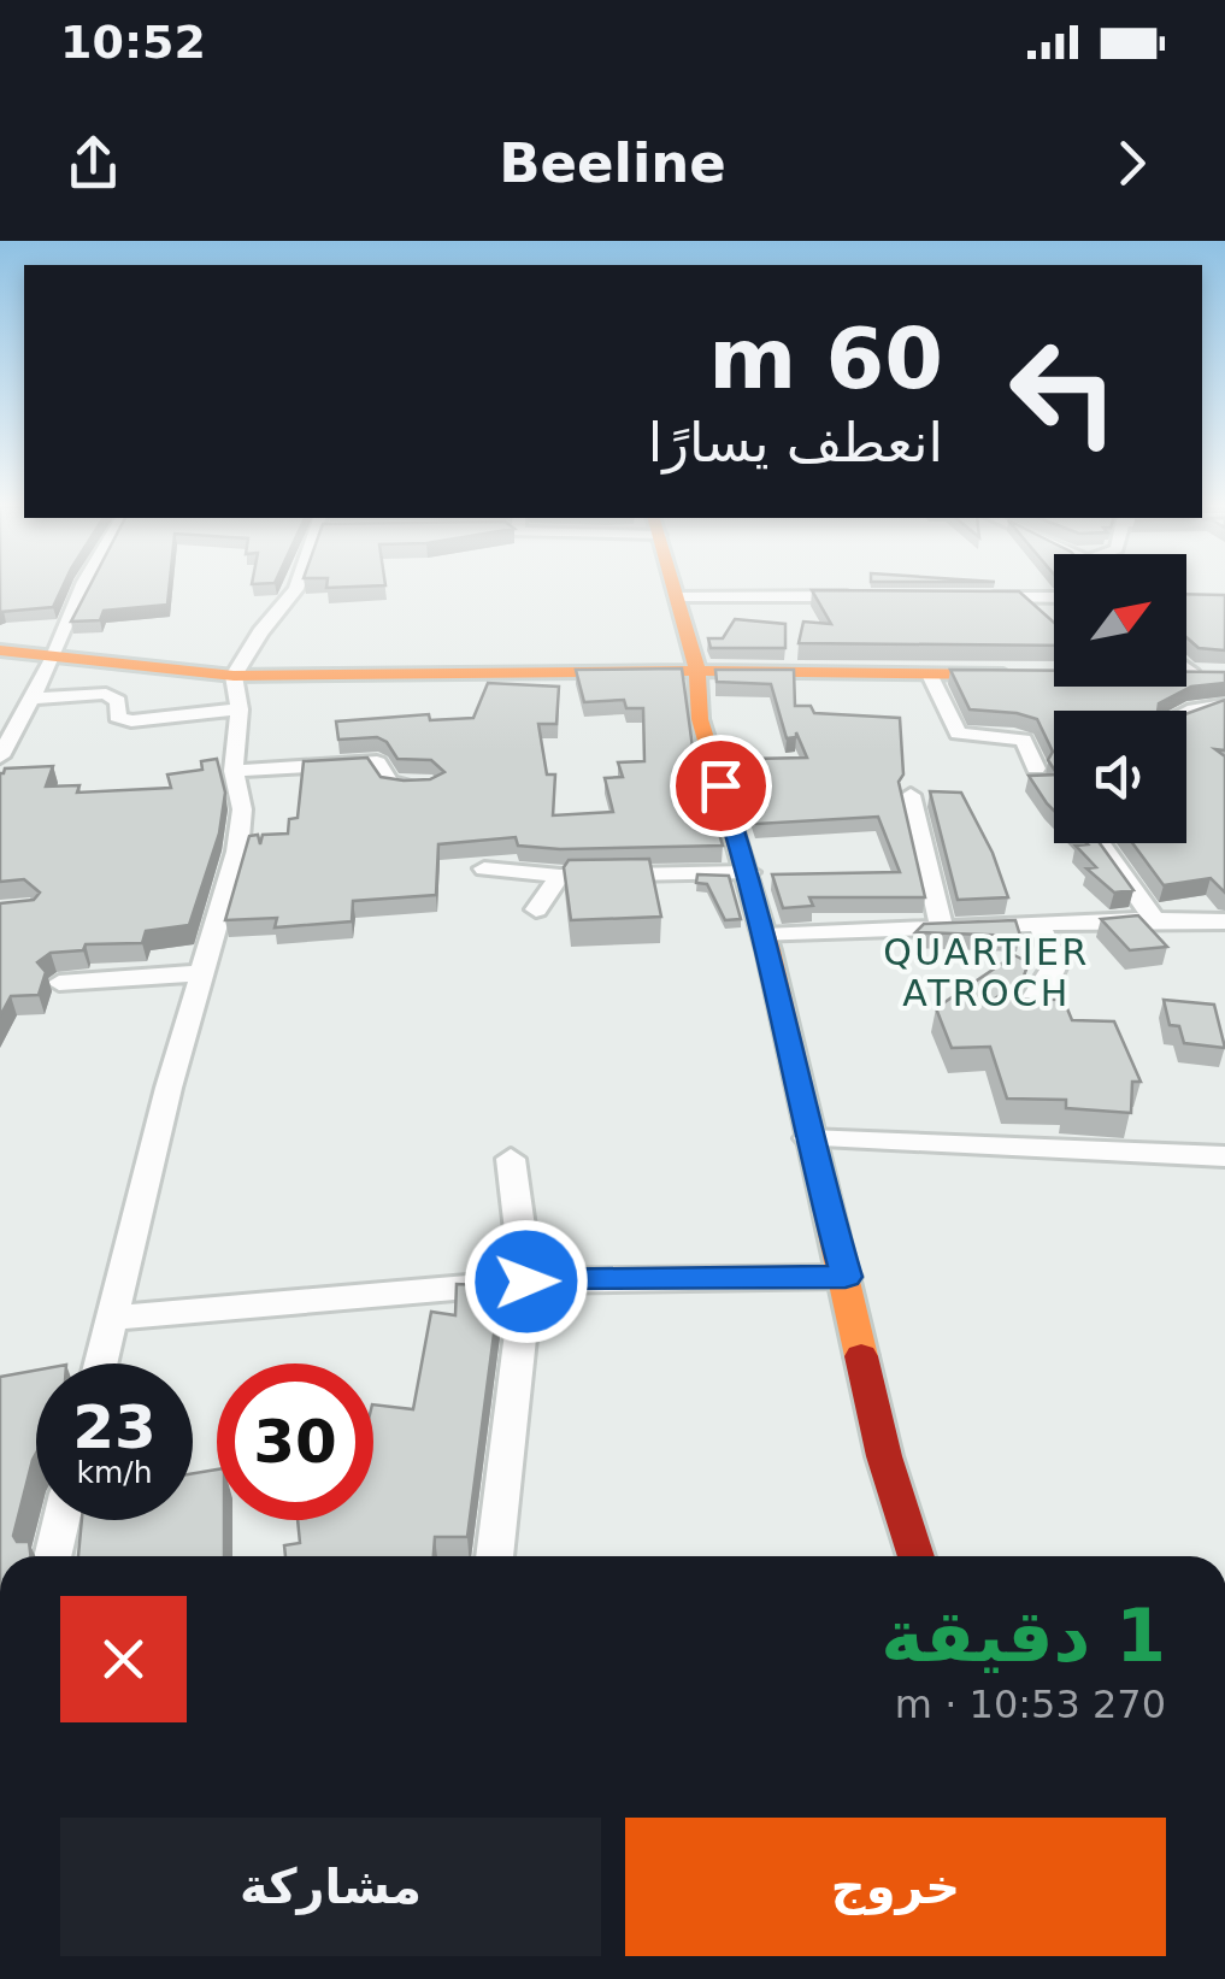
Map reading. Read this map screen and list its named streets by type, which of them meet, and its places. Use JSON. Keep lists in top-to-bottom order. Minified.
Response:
{"districts":["QUARTIER ATROCH"],"north":"top right","page":{"status":"10:52","header":"Beeline","turn":["60 m","انعطف يسارًا"],"speed":"23 km/h","limit":"30","heading":["1 دقيقة","270 m · 10:53"],"buttons":["خروج","مشاركة"]}}
